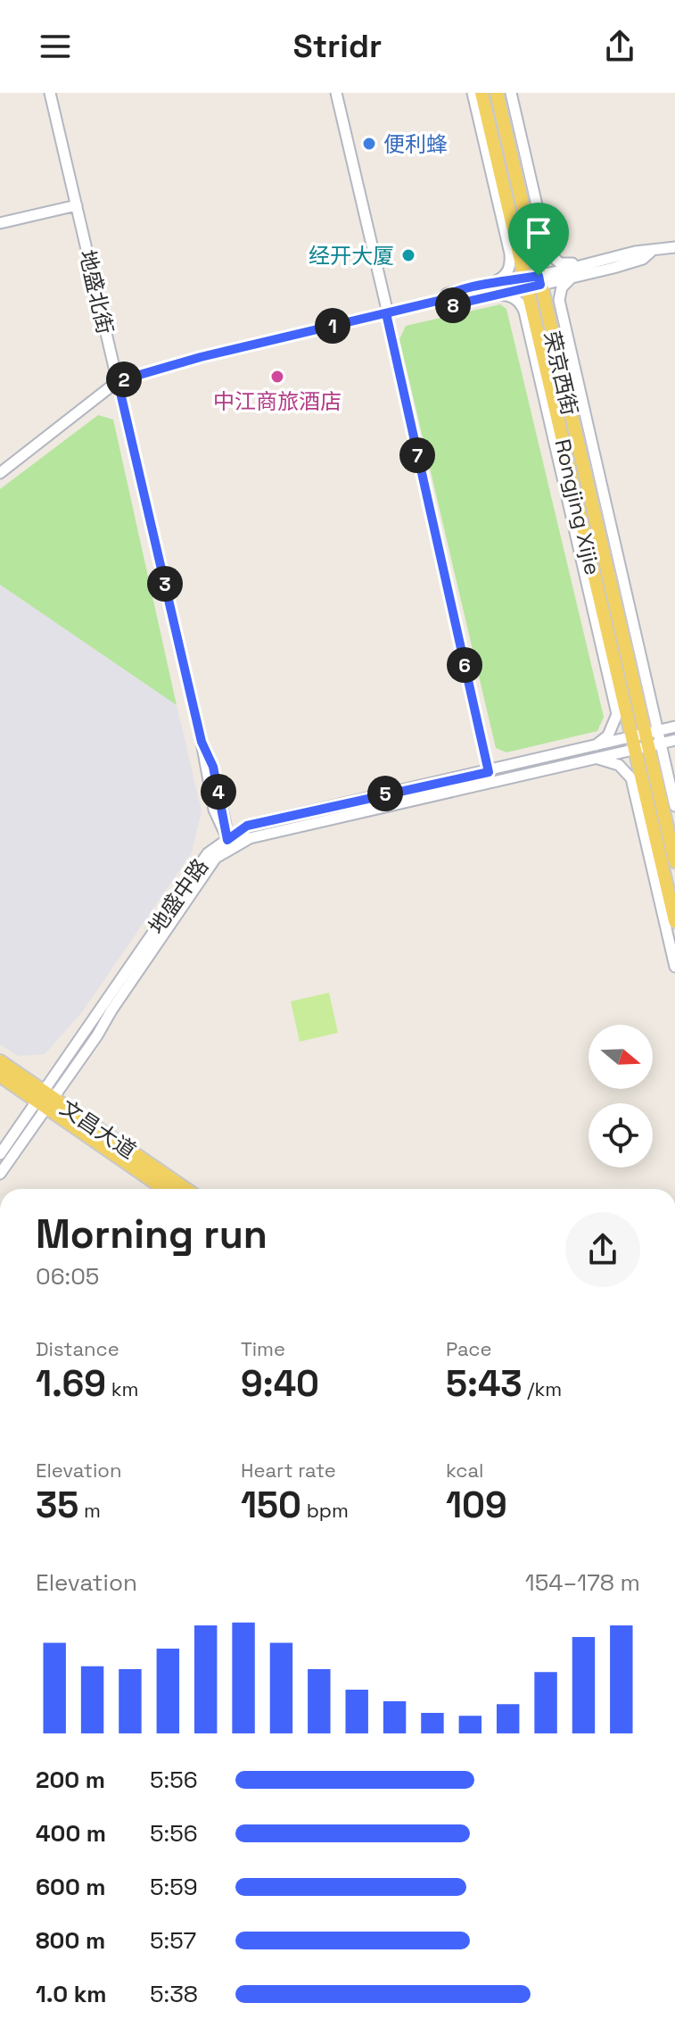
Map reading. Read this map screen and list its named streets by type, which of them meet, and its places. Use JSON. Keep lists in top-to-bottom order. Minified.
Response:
{"streets":{"main road":["荣京西街","Rongjing Xijie","文昌大道"],"street":["地盛北街","地盛中路"]},"crossings":[["地盛北街","地盛中路"],["Rongjing Xijie","地盛中路"],["地盛中路","文昌大道"]],"places":["便利蜂","经开大厦","中江商旅酒店"],"north":"right","page":{"header":"Stridr","pins":["8","1","2","7","3","6","4","5"],"heading":["Morning run","06:05"],"stats":[["Distance","1.69 km"],["Time","9:40"],["Pace","5:43 /km"],["Elevation","35 m"],["Heart rate","150 bpm"],["kcal","109"]],"chart":["Elevation","154–178 m"],"list":[{"name":"200 m","note":"5:56"},{"name":"400 m","note":"5:56"},{"name":"600 m","note":"5:59"},{"name":"800 m","note":"5:57"},{"name":"1.0 km","note":"5:38"}]}}
